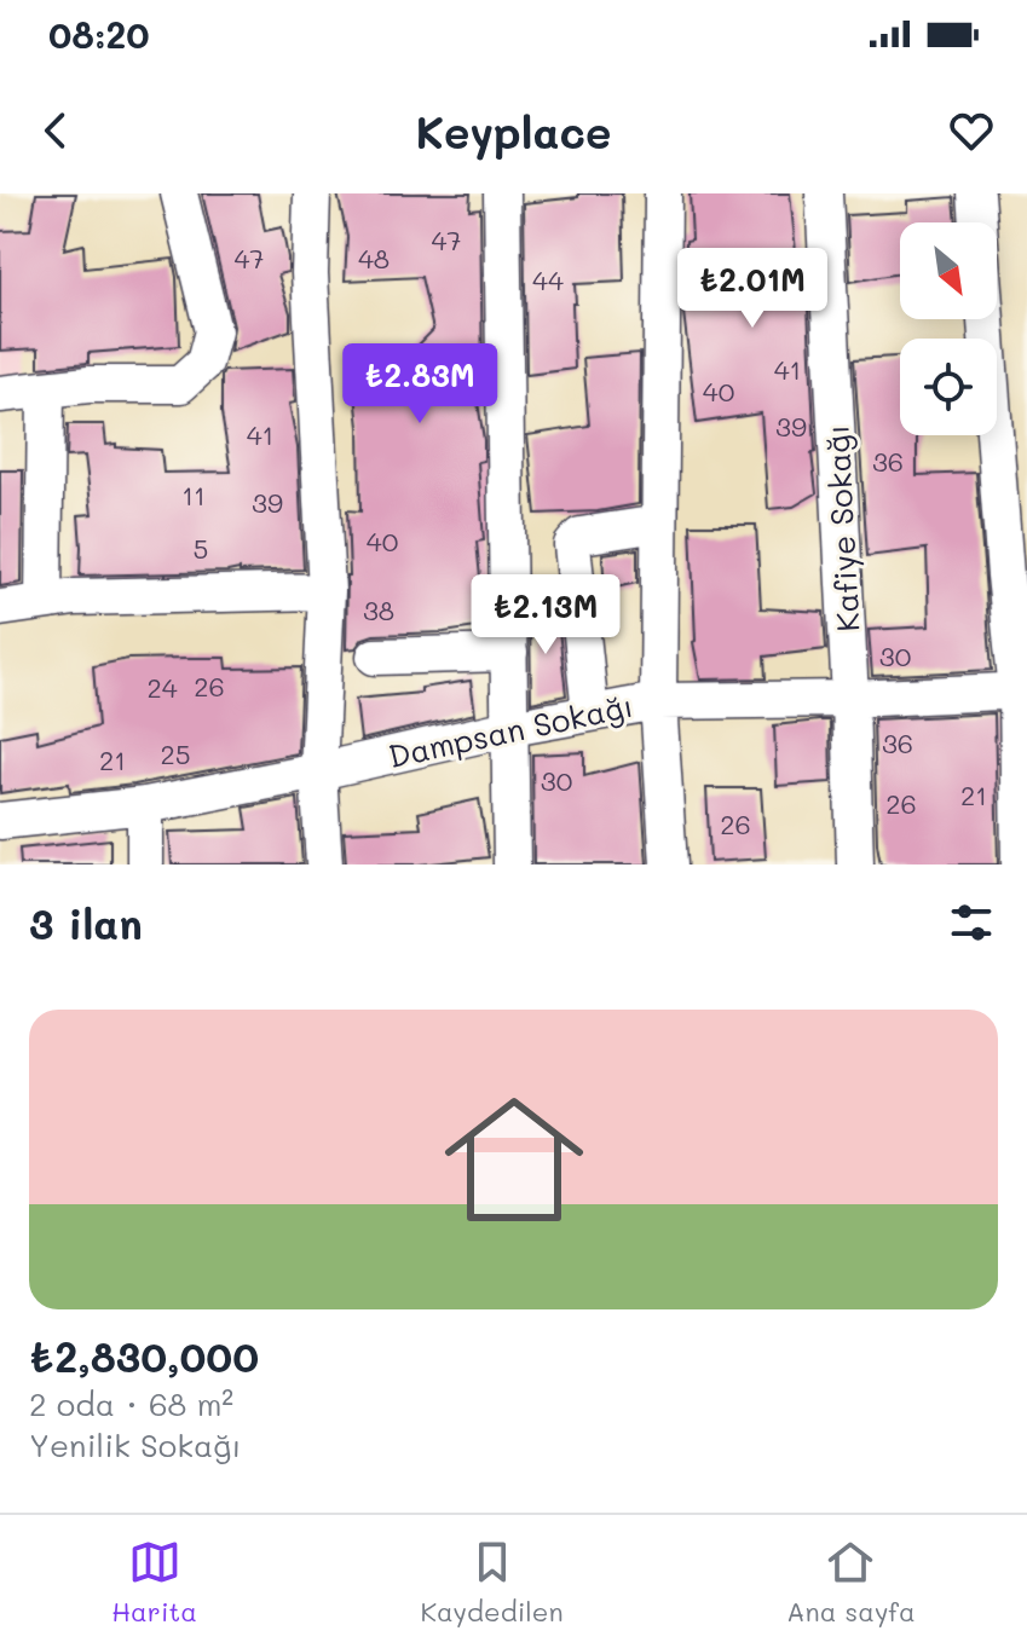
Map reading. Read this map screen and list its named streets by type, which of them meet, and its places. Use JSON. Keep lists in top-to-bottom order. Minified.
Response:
{"streets":{"street":["Kafiye Sokağı","Dampsan Sokağı"]},"crossings":[["Kafiye Sokağı","Dampsan Sokağı"]],"house_numbers":["47","47","48","44","41","40","39","41","36","11","39","40","5","38","30","26","24","36","25","21","30","21","26","26"],"north":"bottom right","page":{"status":"08:20","header":"Keyplace","price":["₺2.01M","₺2.83M","₺2.13M"],"heading":"3 ilan","list":[{"name":"₺2,830,000","note":"2 oda · 68 m² · Yenilik Sokağı"}],"tabs":["Harita","Kaydedilen","Ana sayfa"]}}
